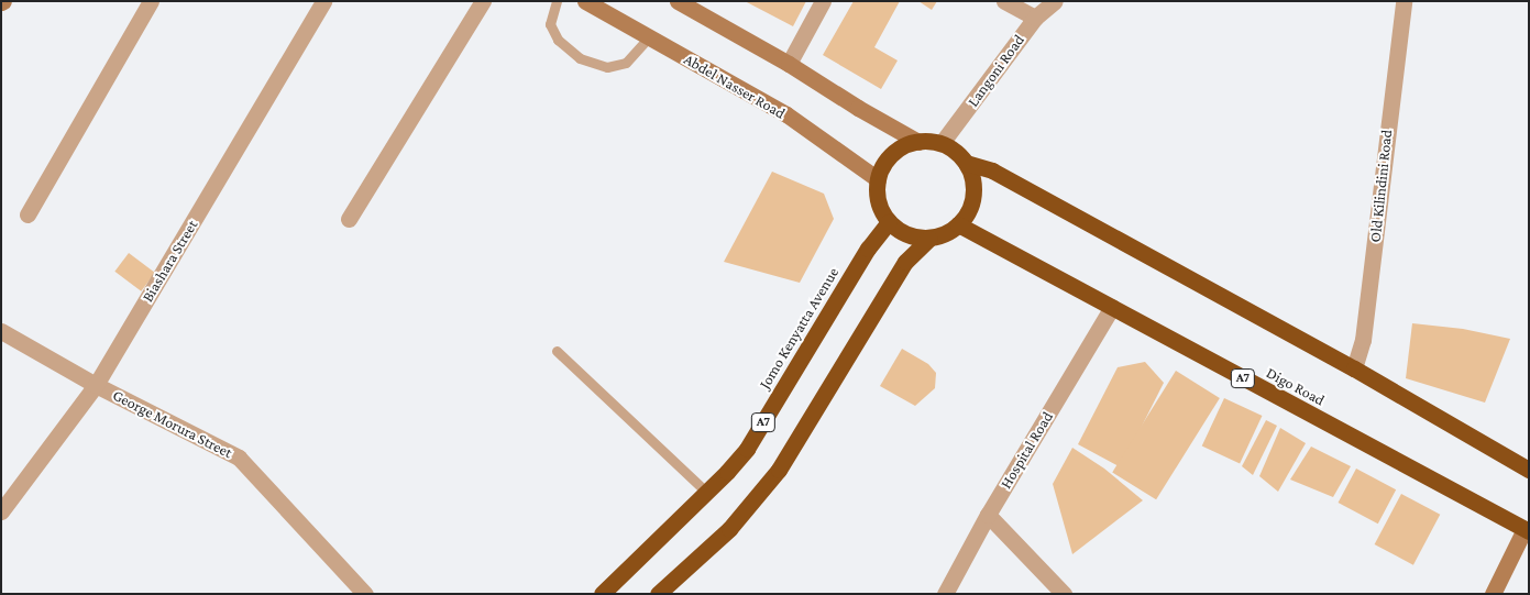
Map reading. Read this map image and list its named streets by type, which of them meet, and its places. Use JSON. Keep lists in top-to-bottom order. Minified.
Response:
{"streets":{"highway":["Jomo Kenyatta Avenue","A7","Digo Road"],"main road":["Abdel Nasser Road"],"street":["Langoni Road","Old Kilindini Road","Biashara Street","George Morura Street","Hospital Road"]},"crossings":[["Langoni Road","Abdel Nasser Road"],["Langoni Road","Jomo Kenyatta Avenue"],["Langoni Road","A7"],["Langoni Road","Digo Road"],["Abdel Nasser Road","Jomo Kenyatta Avenue"],["Abdel Nasser Road","A7"],["Abdel Nasser Road","Digo Road"],["Biashara Street","George Morura Street"],["Jomo Kenyatta Avenue","A7"],["Jomo Kenyatta Avenue","Digo Road"],["A7","Digo Road"],["Digo Road","Hospital Road"]]}
